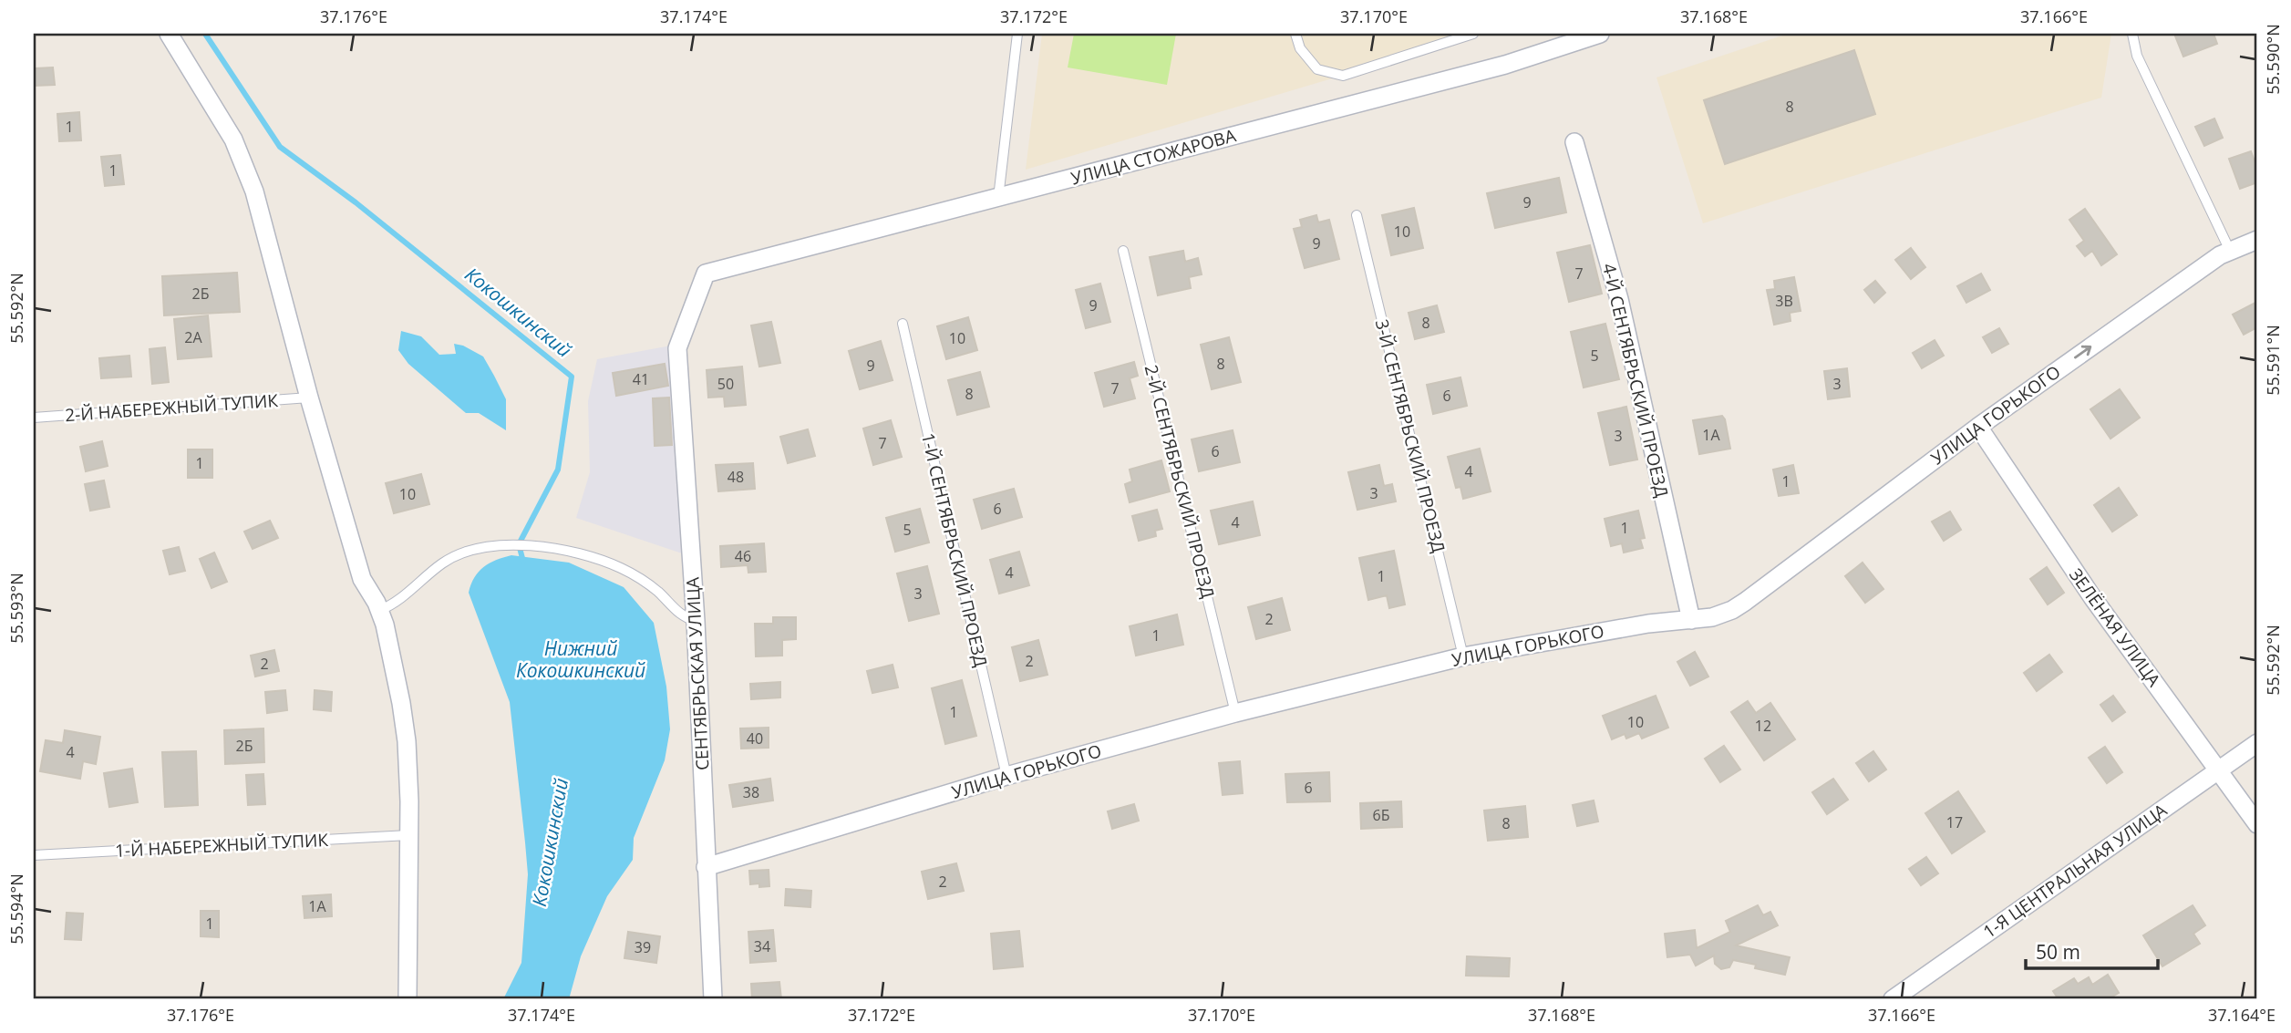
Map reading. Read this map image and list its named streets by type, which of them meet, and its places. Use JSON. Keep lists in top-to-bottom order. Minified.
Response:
{"streets":{"street":["УЛИЦА СТОЖАРОВА","4-Й СЕНТЯБРЬСКИЙ ПРОЕЗД","УЛИЦА ГОРЬКОГО","ЗЕЛЁНАЯ УЛИЦА","СЕНТЯБРЬСКАЯ УЛИЦА","1-Я ЦЕНТРАЛЬНАЯ УЛИЦА"],"lane":["2-Й НАБЕРЕЖНЫЙ ТУПИК","3-Й СЕНТЯБРЬСКИЙ ПРОЕЗД","2-Й СЕНТЯБРЬСКИЙ ПРОЕЗД","1-Й СЕНТЯБРЬСКИЙ ПРОЕЗД","1-Й НАБЕРЕЖНЫЙ ТУПИК"]},"crossings":[["УЛИЦА СТОЖАРОВА","СЕНТЯБРЬСКАЯ УЛИЦА"],["4-Й СЕНТЯБРЬСКИЙ ПРОЕЗД","УЛИЦА ГОРЬКОГО"],["УЛИЦА ГОРЬКОГО","3-Й СЕНТЯБРЬСКИЙ ПРОЕЗД"],["УЛИЦА ГОРЬКОГО","2-Й СЕНТЯБРЬСКИЙ ПРОЕЗД"],["УЛИЦА ГОРЬКОГО","1-Й СЕНТЯБРЬСКИЙ ПРОЕЗД"],["УЛИЦА ГОРЬКОГО","ЗЕЛЁНАЯ УЛИЦА"],["УЛИЦА ГОРЬКОГО","СЕНТЯБРЬСКАЯ УЛИЦА"],["ЗЕЛЁНАЯ УЛИЦА","1-Я ЦЕНТРАЛЬНАЯ УЛИЦА"]],"water":["Кокошкинский","Нижний Кокошкинский"],"house_numbers":["8","1","1","9","10","9","7","2Б","3В","9","8","2А","10","5","8","9","41","50","3","7","8","6","1А","3","7","6","1","4","48","1","3","10","6","4","1","5","46","4","1","3","2","1","2","2","1","10","12","40","2Б","4","6","38","6Б","17","8","2","1А","1","34","39"],"scale_bar":"50 m","coordinates":["37.176°E","37.174°E","37.172°E","37.170°E","37.168°E","37.166°E","55.590°N","55.592°N","55.591°N","55.593°N","55.594°N","37.164°E"]}
